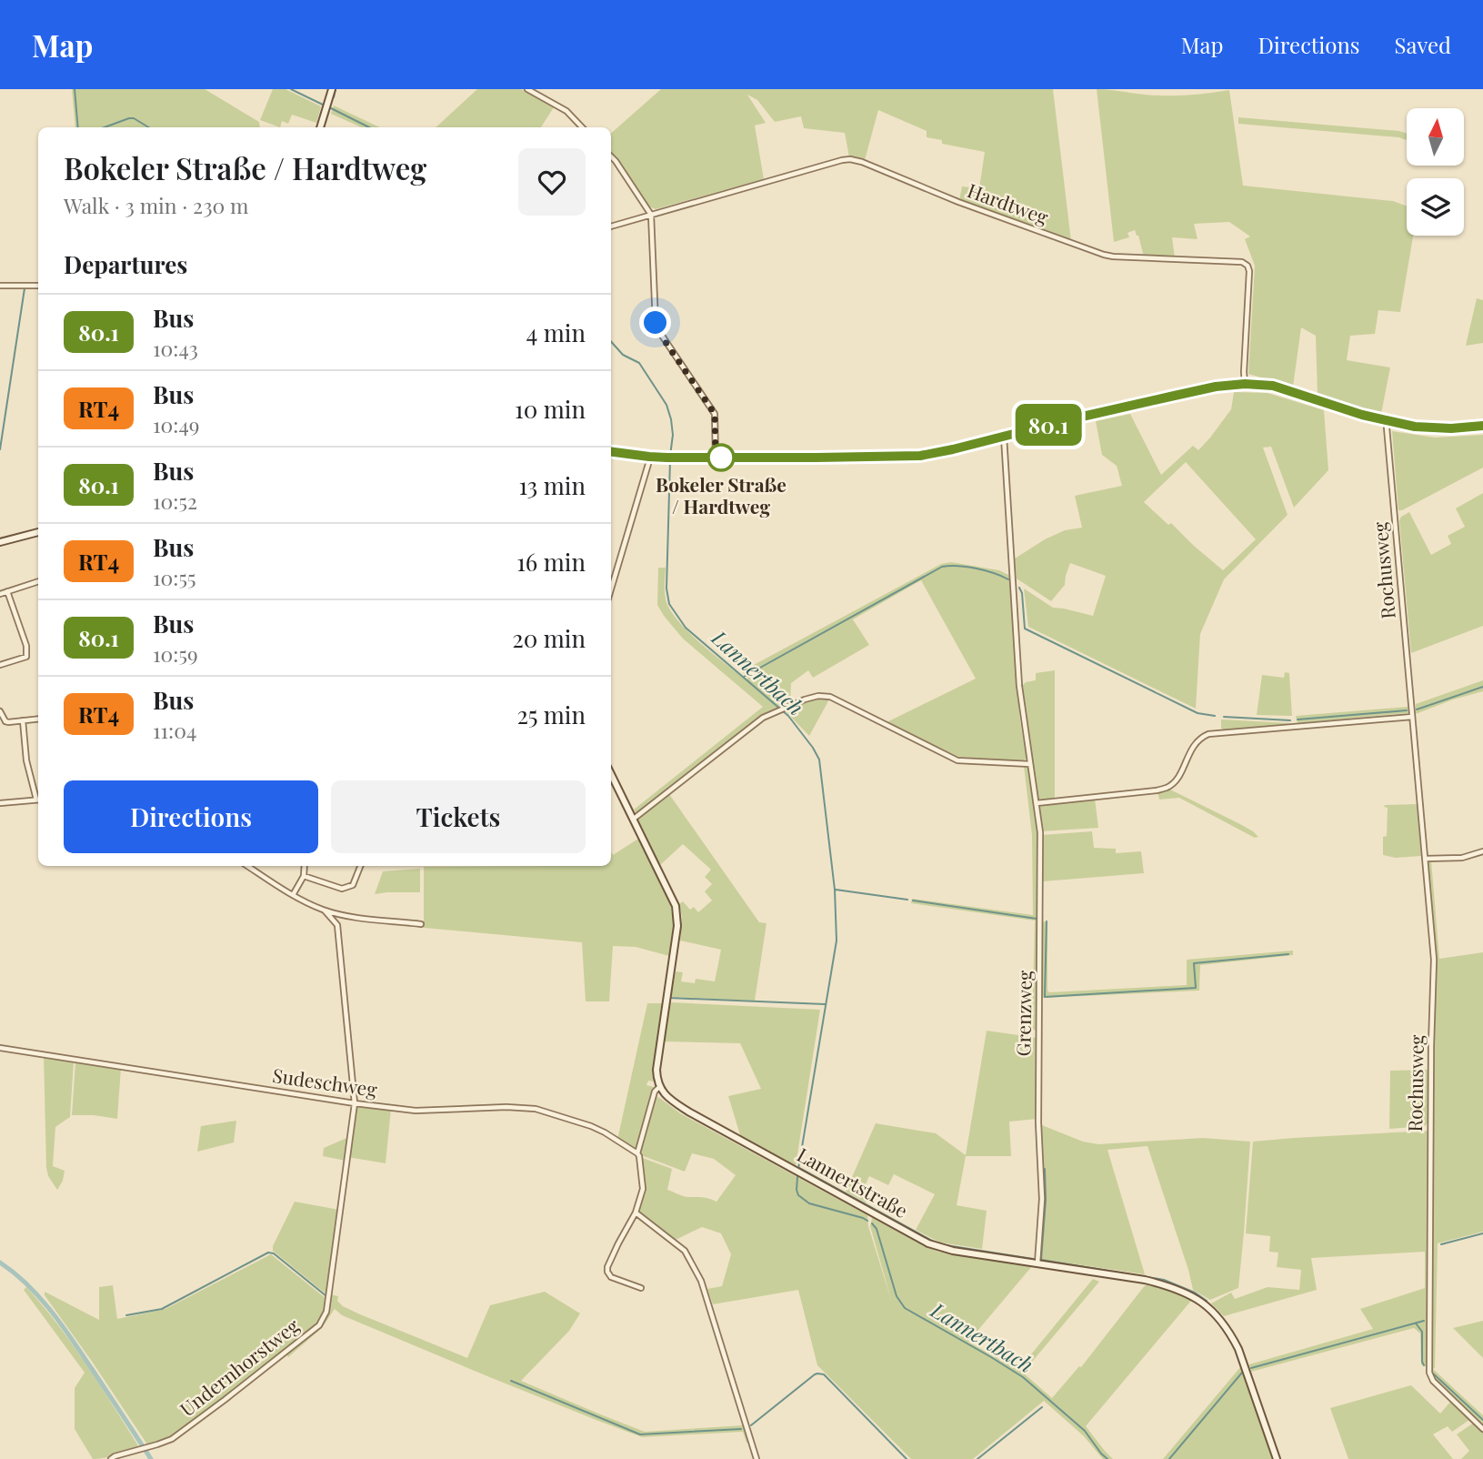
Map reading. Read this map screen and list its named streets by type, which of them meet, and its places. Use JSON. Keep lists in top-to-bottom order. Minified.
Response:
{"streets":{"street":["Hardtweg","Rochusweg","Grenzweg","Sudeschweg","Lannertstraße","Undernhorstweg"]},"crossings":[["Grenzweg","Lannertstraße"],["Sudeschweg","Undernhorstweg"]],"water":["Lannertbach"],"places":["Bokeler Straße / Hardtweg"],"lines":["bus line 80.1"],"north":"top","page":{"header":"Map","nav":["Map","Directions","Saved"],"on_map":"80.1","heading":[["Bokeler Straße / Hardtweg","Walk · 3 min · 230 m"],"Departures"],"list":[{"mark":"80.1","name":"Bus","note":"10:43","value":"4 min"},{"mark":"RT4","name":"Bus","note":"10:49","value":"10 min"},{"mark":"80.1","name":"Bus","note":"10:52","value":"13 min"},{"mark":"RT4","name":"Bus","note":"10:55","value":"16 min"},{"mark":"80.1","name":"Bus","note":"10:59","value":"20 min"},{"mark":"RT4","name":"Bus","note":"11:04","value":"25 min"}],"buttons":["Directions","Tickets"]}}
